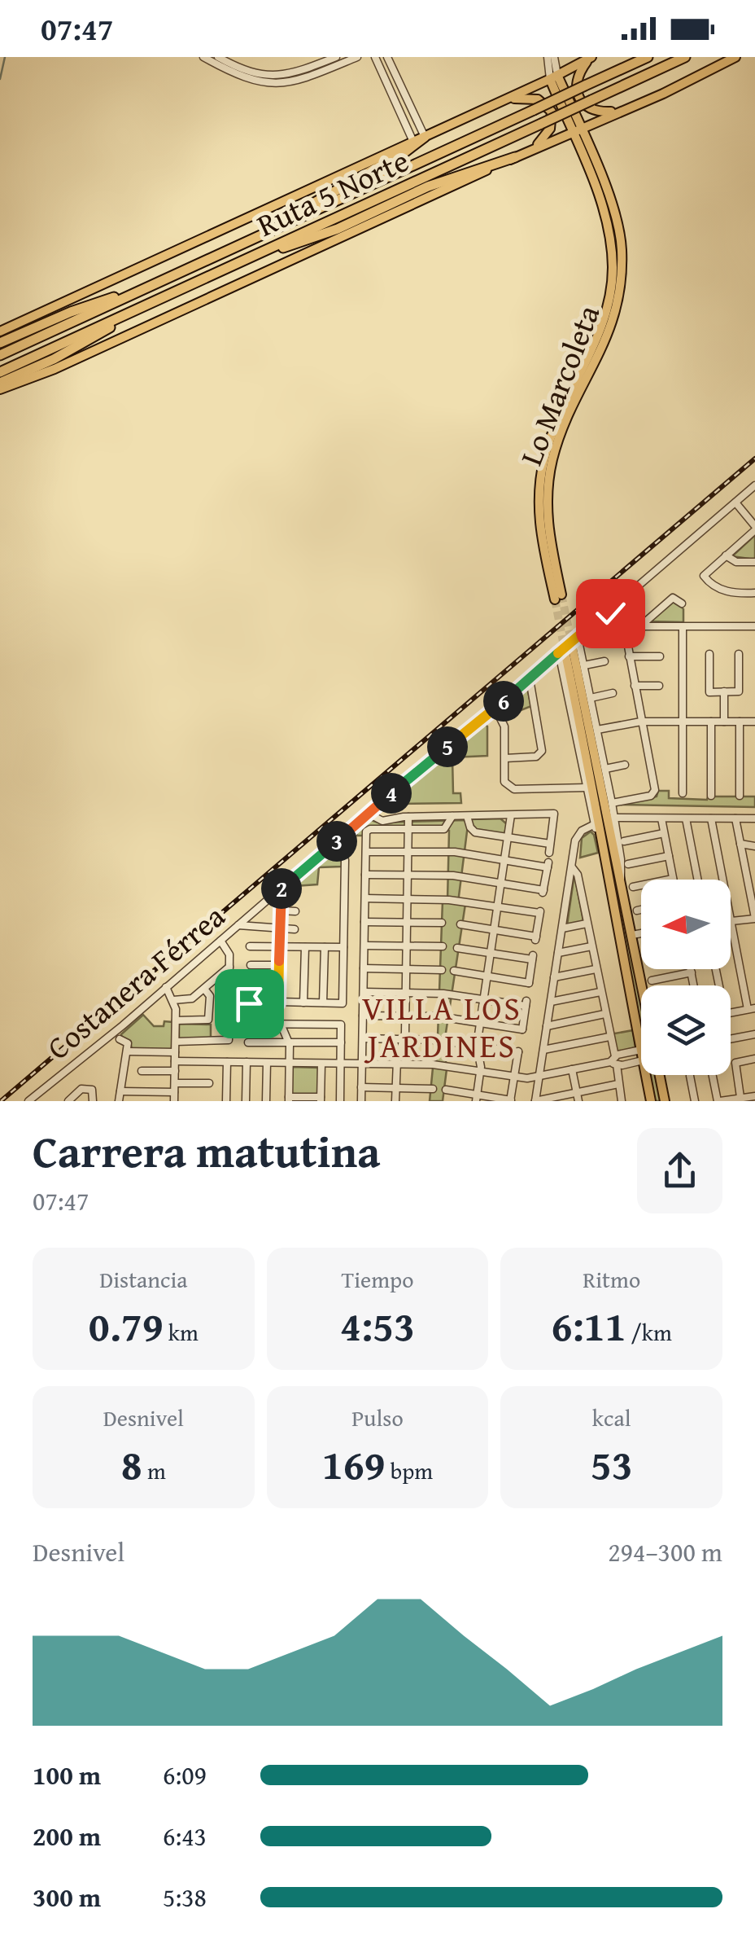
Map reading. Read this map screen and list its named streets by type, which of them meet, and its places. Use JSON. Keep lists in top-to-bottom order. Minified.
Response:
{"streets":{"highway":["Ruta 5 Norte"],"main road":["Lo Marcoleta"],"street":["Costanera Férrea"]},"districts":["VILLA LOS JARDINES"],"north":"left","page":{"status":"07:47","pins":["6","5","4","3","2"],"heading":["Carrera matutina","07:47"],"stats":[["Distancia","0.79 km"],["Tiempo","4:53"],["Ritmo","6:11 /km"],["Desnivel","8 m"],["Pulso","169 bpm"],["kcal","53"]],"chart":["Desnivel","294–300 m"],"list":[{"name":"100 m","note":"6:09"},{"name":"200 m","note":"6:43"},{"name":"300 m","note":"5:38"}]}}
